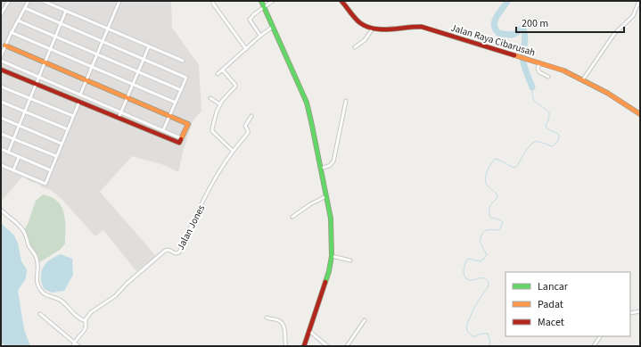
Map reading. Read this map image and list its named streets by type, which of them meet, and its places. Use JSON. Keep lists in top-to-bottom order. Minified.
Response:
{"streets":{"street":["Jalan Raya Cibarusah","Jalan Jones"]},"legend":["Lancar","Padat","Macet"],"scale_bar":"200 m"}
